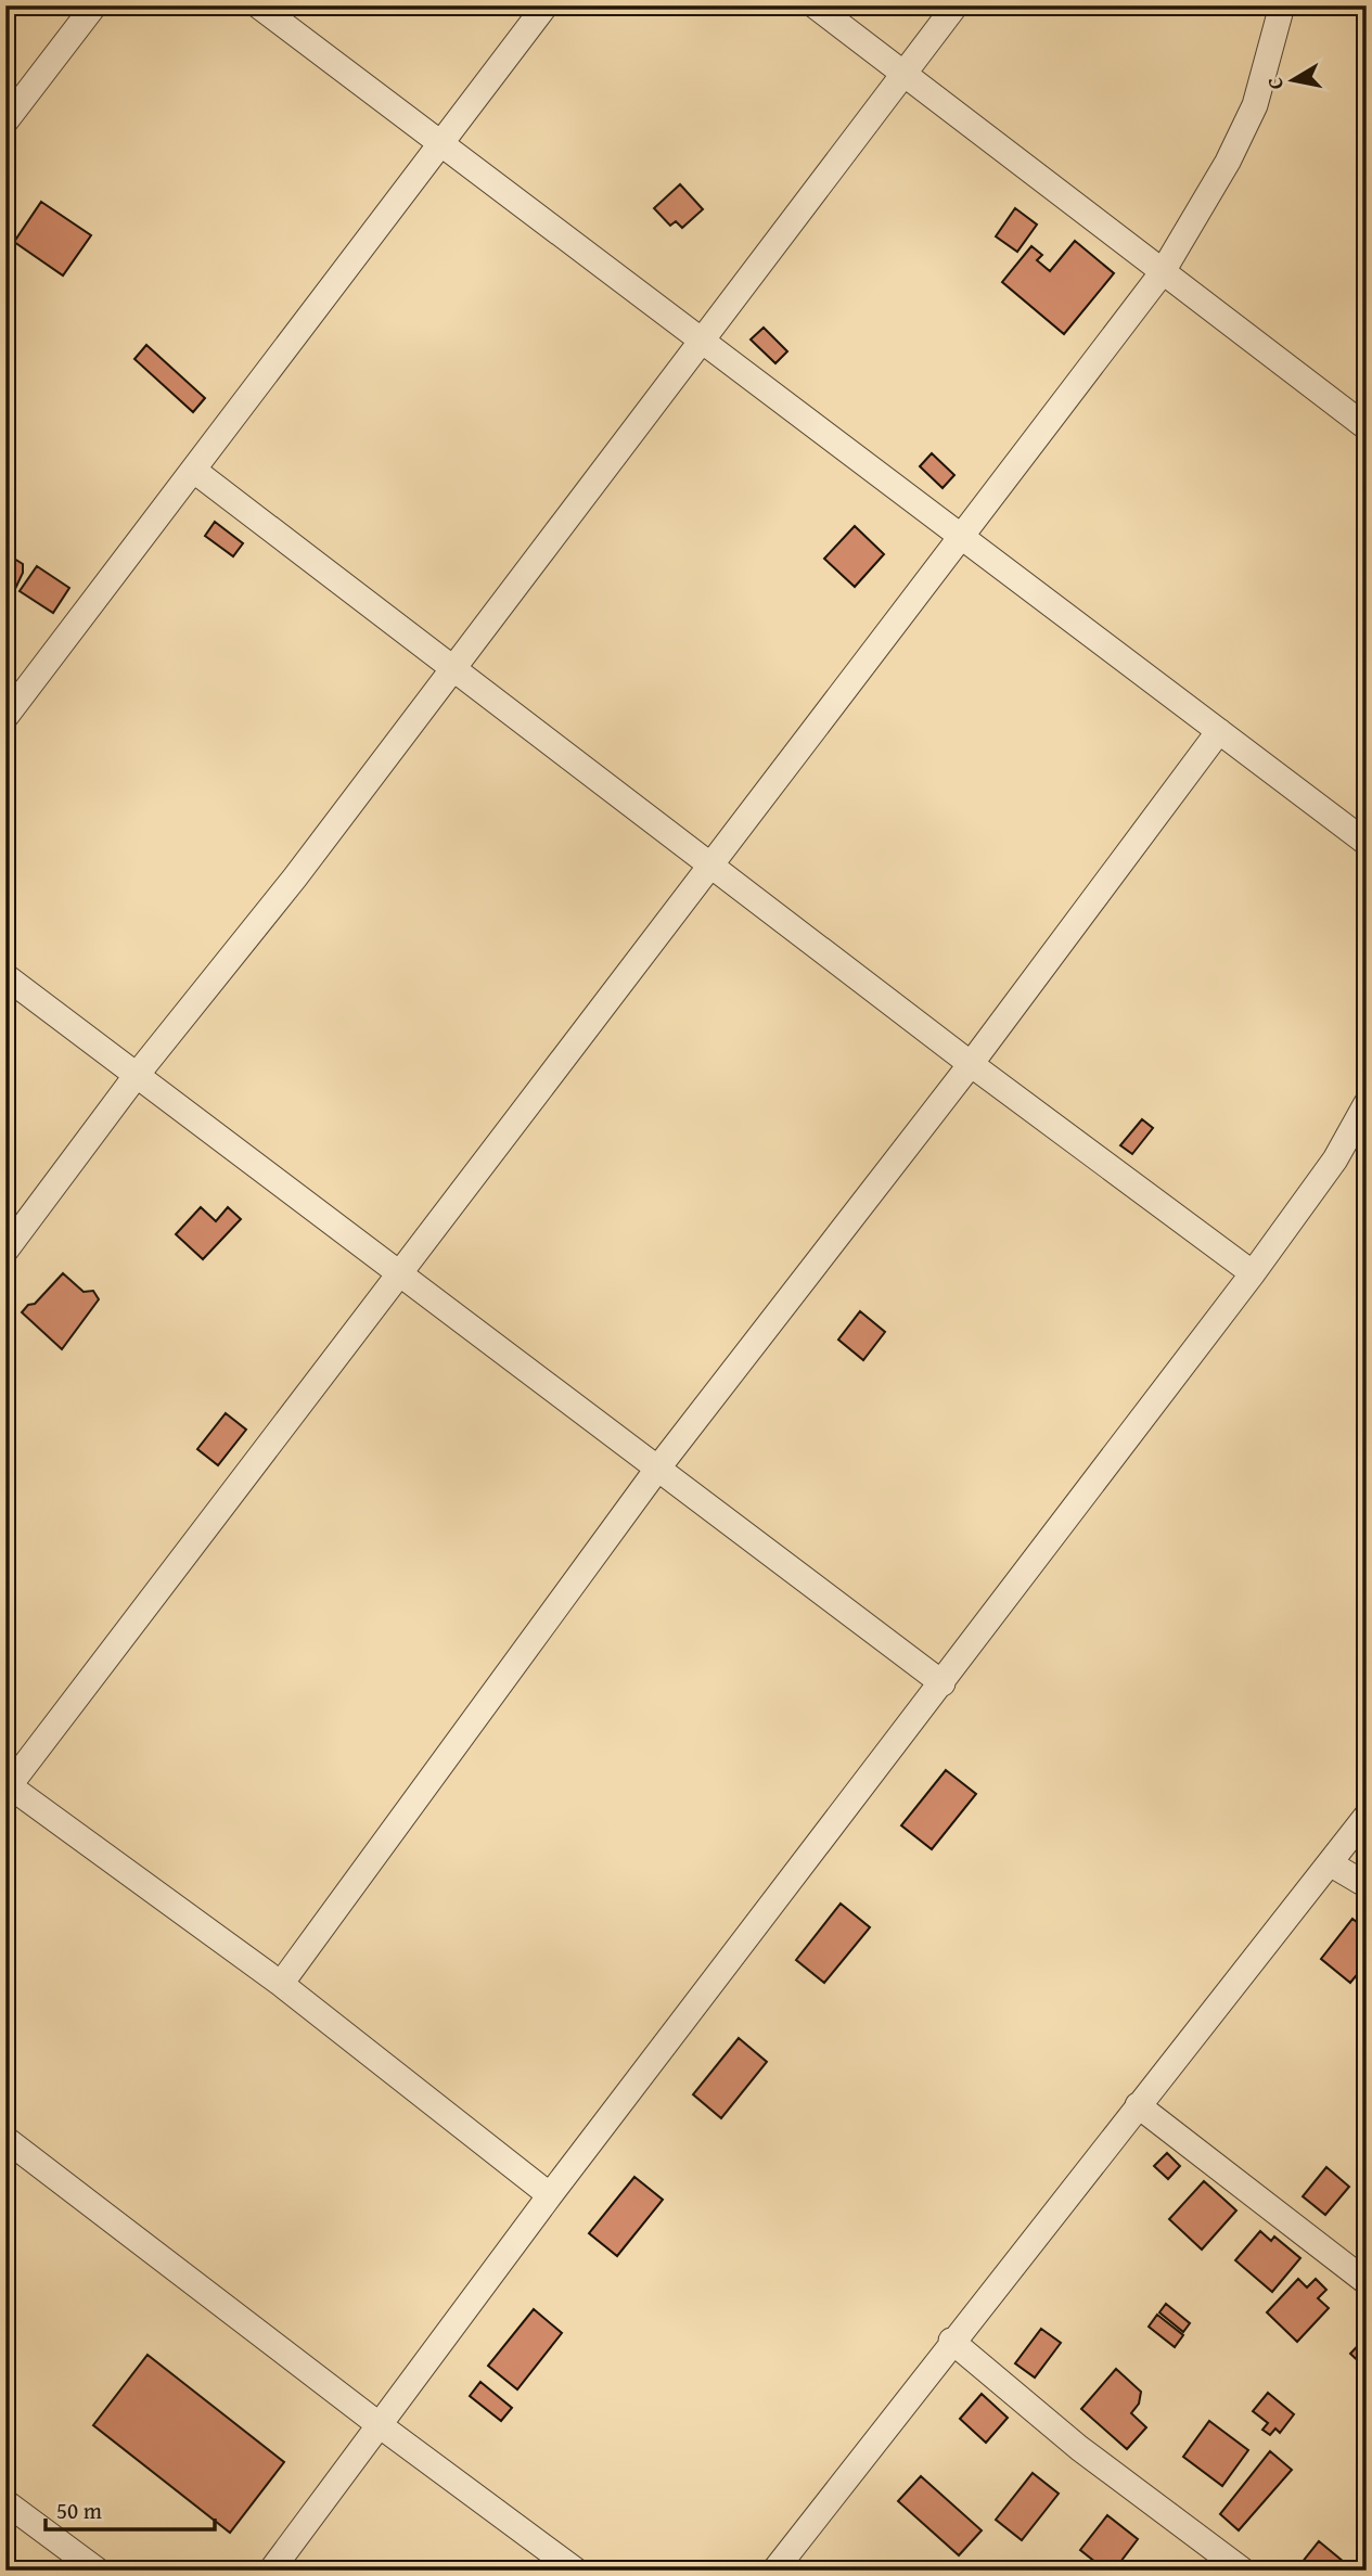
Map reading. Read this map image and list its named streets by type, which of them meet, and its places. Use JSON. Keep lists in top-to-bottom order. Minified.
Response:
{"scale_bar":"50 m","north":"left"}
